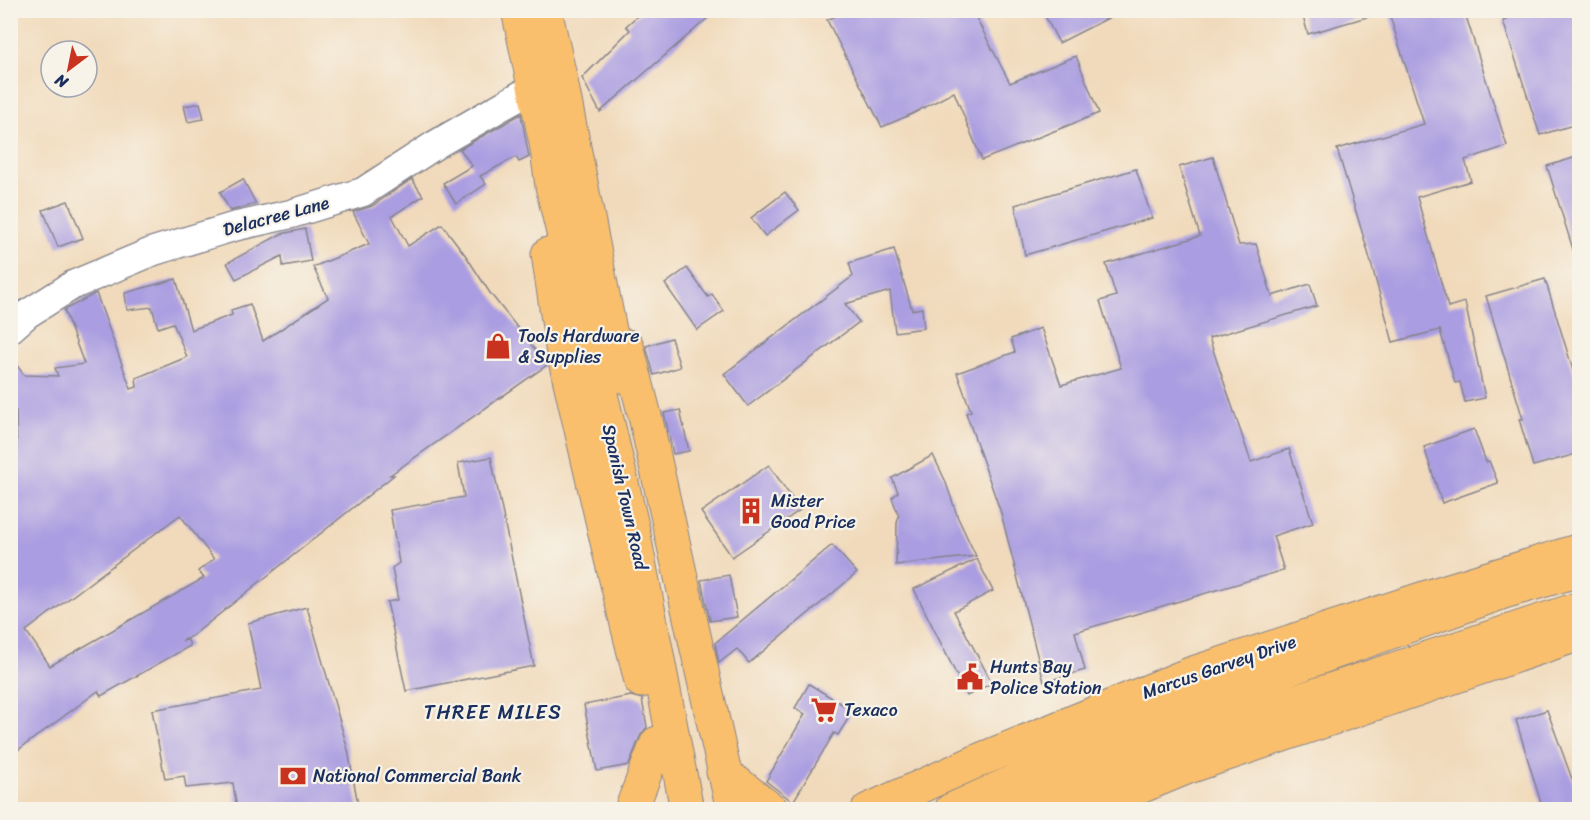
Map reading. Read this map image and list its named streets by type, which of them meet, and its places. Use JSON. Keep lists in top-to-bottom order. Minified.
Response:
{"streets":{"main road":["Spanish Town Road","Marcus Garvey Drive"],"street":["Delacree Lane"]},"crossings":[["Delacree Lane","Spanish Town Road"]],"districts":["THREE MILES"],"places":{"shop":["Tools Hardware & Supplies"],"building":["Mister Good Price"],"public building":["Hunts Bay Police Station"],"supermarket":["Texaco"],"bank":["National Commercial Bank"]},"north":"bottom left"}
